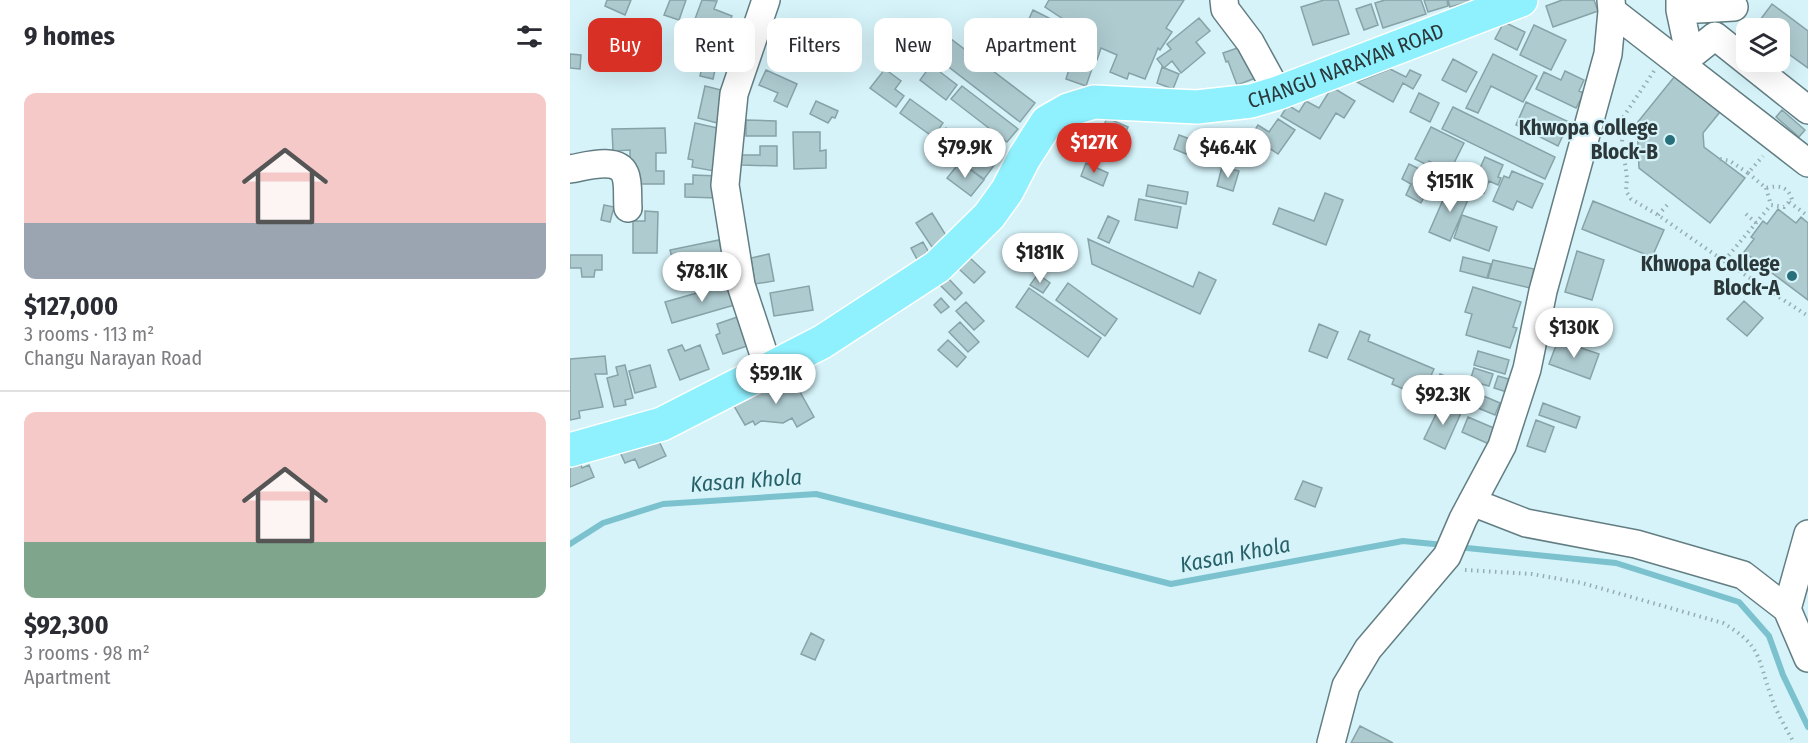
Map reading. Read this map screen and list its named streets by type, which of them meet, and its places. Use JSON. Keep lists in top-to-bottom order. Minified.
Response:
{"streets":{"main road":["CHANGU NARAYAN ROAD"]},"water":["Kasan Khola"],"places":["Khwopa College Block-B","Khwopa College Block-A"],"page":{"heading":"9 homes","chip":["Buy","Rent","Filters","New","Apartment"],"list":[{"name":"$127,000","note":"3 rooms · 113 m² · Changu Narayan Road"},{"name":"$92,300","note":"3 rooms · 98 m² · Apartment"}],"price":["$127K","$79.9K","$46.4K","$151K","$181K","$78.1K","$130K","$59.1K","$92.3K"]}}
